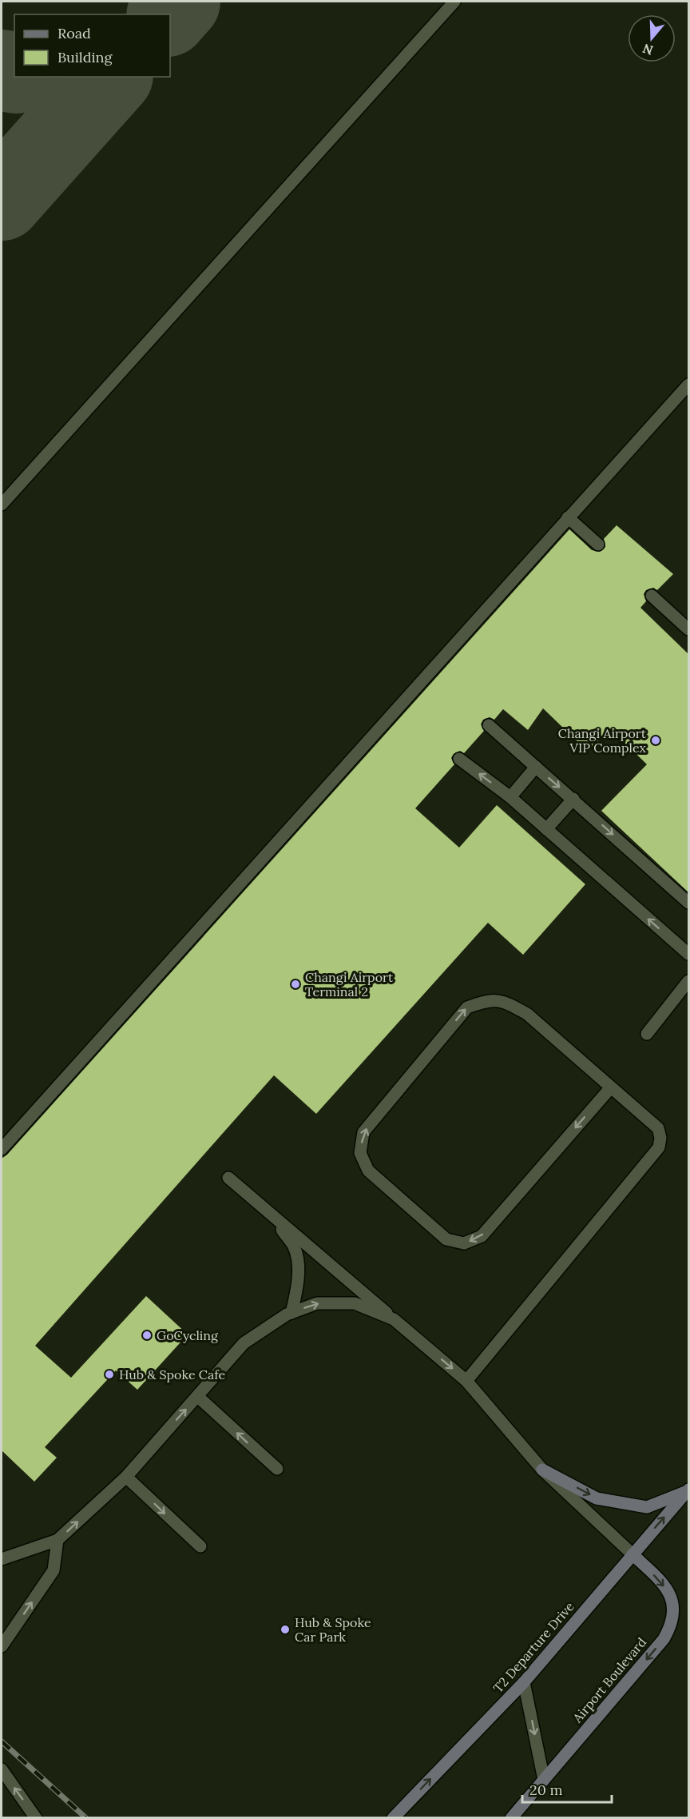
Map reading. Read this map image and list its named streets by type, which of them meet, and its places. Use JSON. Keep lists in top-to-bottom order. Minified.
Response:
{"streets":{"main road":["T2 Departure Drive","Airport Boulevard"]},"crossings":[["T2 Departure Drive","Airport Boulevard"]],"one_way":["T2 Departure Drive","Airport Boulevard"],"places":["Changi Airport VIP Complex","Changi Airport Terminal 2","GoCycling","Hub & Spoke Cafe","Hub & Spoke Car Park"],"legend":["Road","Building"],"scale_bar":"20 m","north":"bottom"}
